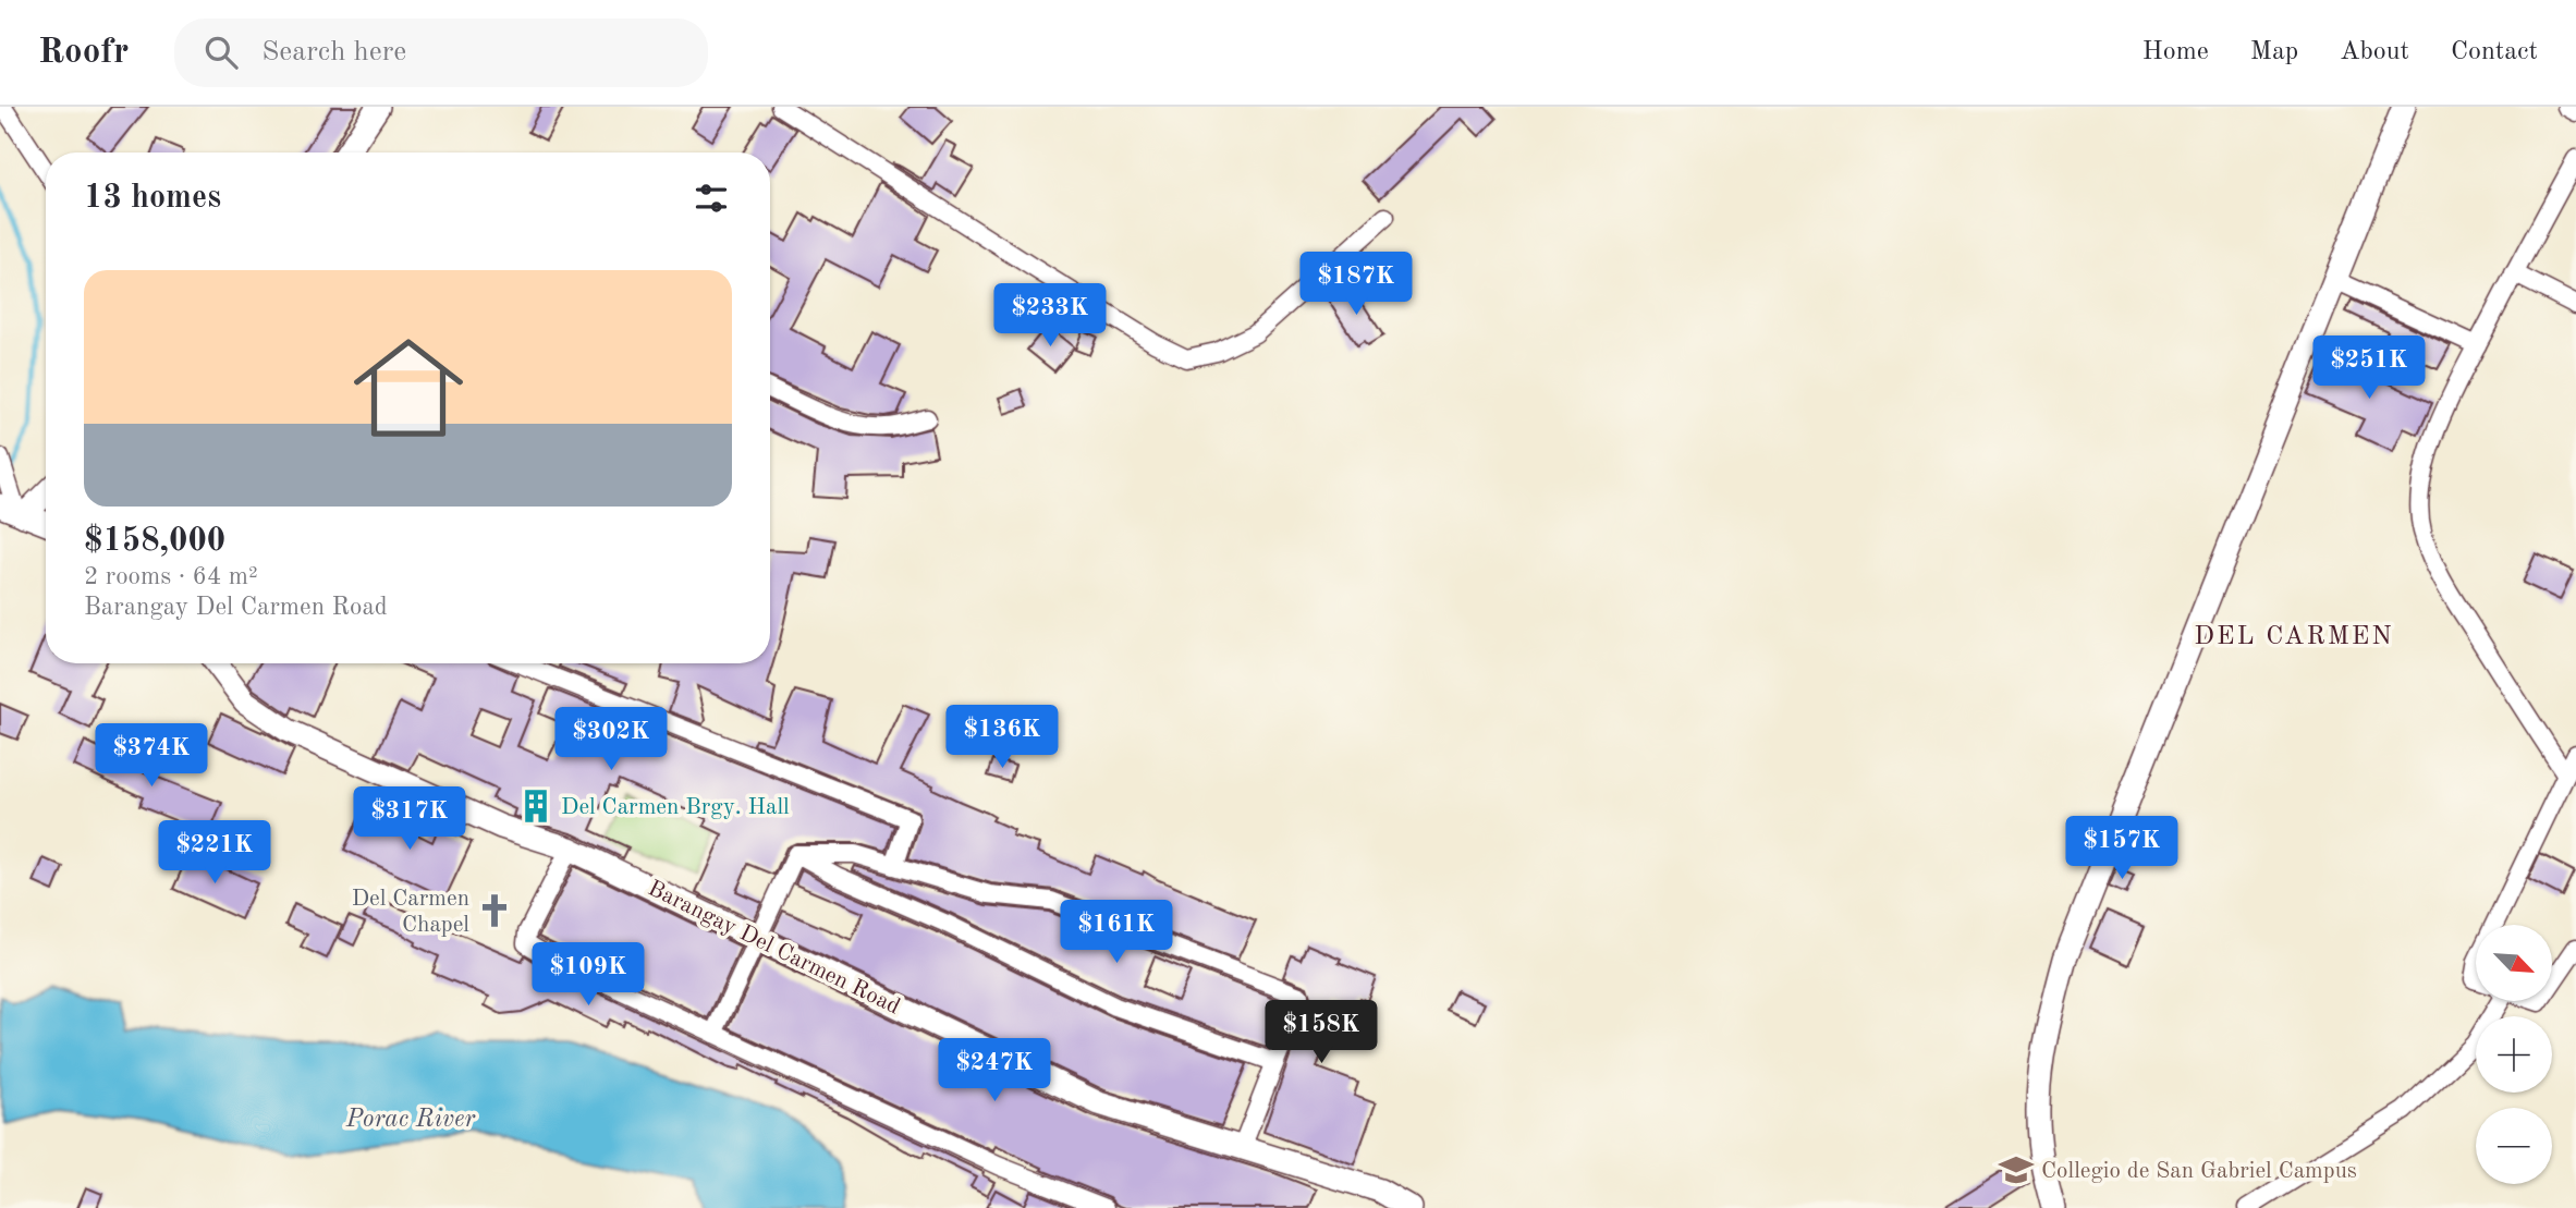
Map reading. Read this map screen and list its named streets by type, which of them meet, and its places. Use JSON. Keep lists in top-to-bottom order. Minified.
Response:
{"streets":{"street":["Barangay Del Carmen Road"]},"districts":["DEL CARMEN"],"water":["Porac River"],"places":{"building":["Del Carmen Brgy. Hall"],"church":["Del Carmen Chapel"],"school or university":["Collegio de San Gabriel Campus"]},"north":"bottom right","page":{"header":"Roofr","search":"Search here","nav":["Home","Map","About","Contact"],"heading":"13 homes","list":[{"name":"$158,000","note":"2 rooms · 64 m² · Barangay Del Carmen Road"}],"price":["$187K","$233K","$251K","$136K","$302K","$374K","$317K","$157K","$221K","$161K","$109K","$158K","$247K"],"map_buttons":["+","−"]}}
